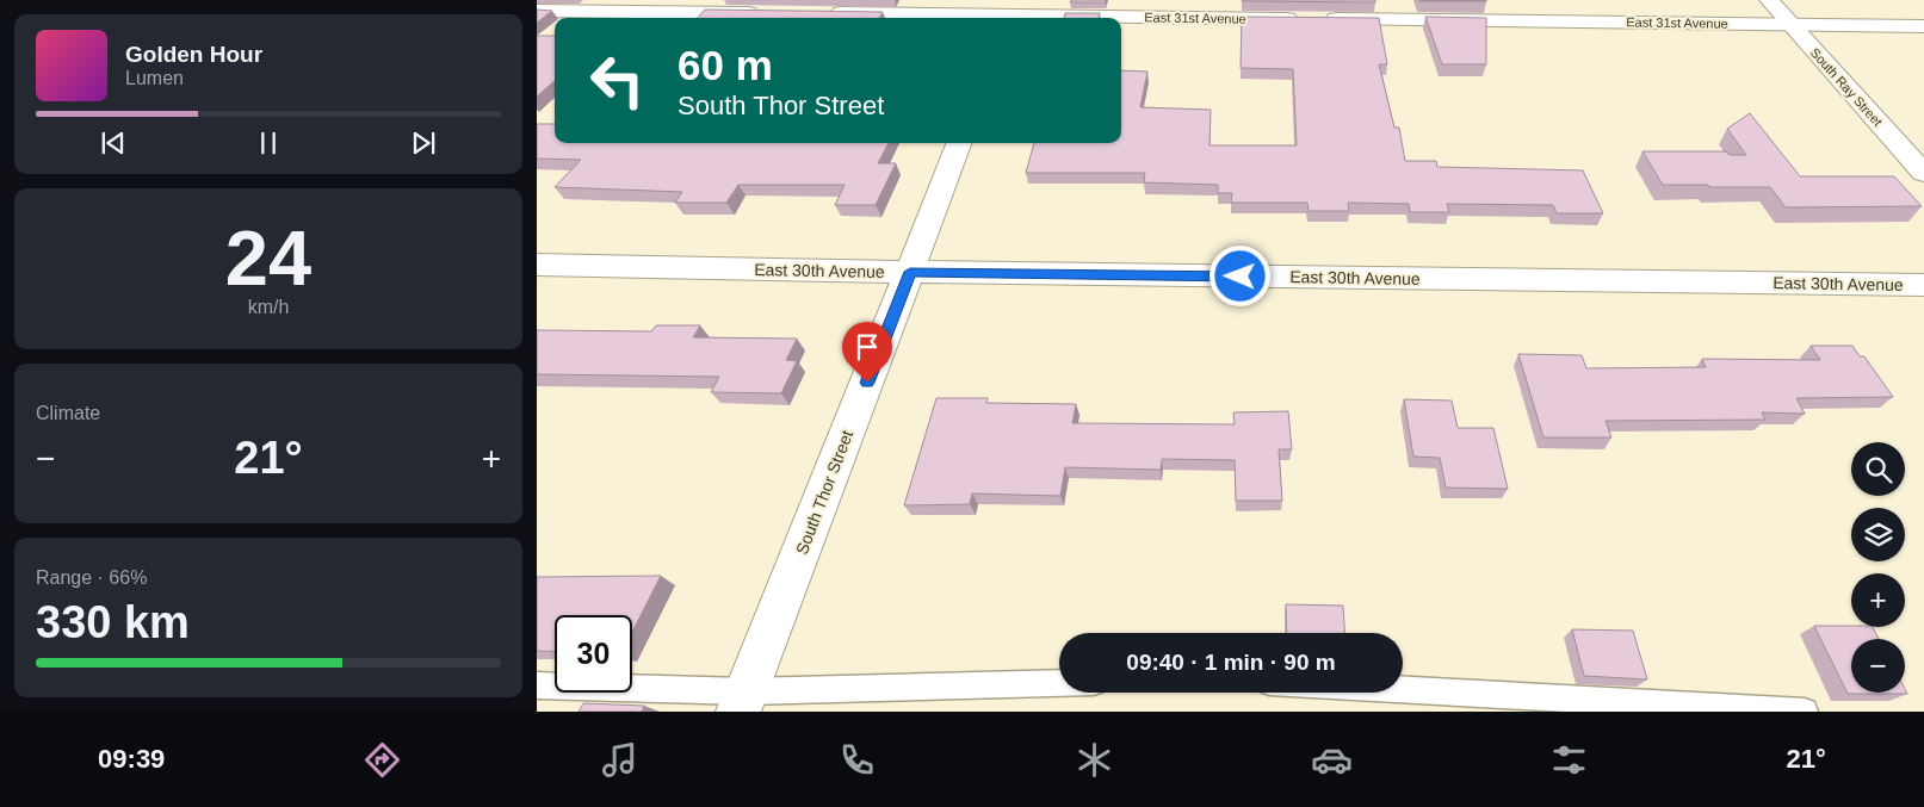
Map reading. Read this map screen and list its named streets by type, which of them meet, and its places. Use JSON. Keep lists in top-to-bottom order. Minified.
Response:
{"streets":{"street":["East 31st Avenue","South Ray Street","East 30th Avenue","South Thor Street"]},"crossings":[["East 31st Avenue","South Ray Street"],["East 30th Avenue","South Thor Street"]],"page":{"turn":["60 m","South Thor Street"],"song":["Golden Hour","Lumen"],"tile":[["24","km/h"],"Climate",["Range · 66%","330 km"]],"heat":["−","21°","+"],"map_buttons":["+","−"],"limit":"30","trip":"09:40 · 1 min · 90 m","tabs":["09:39","21°"]}}
